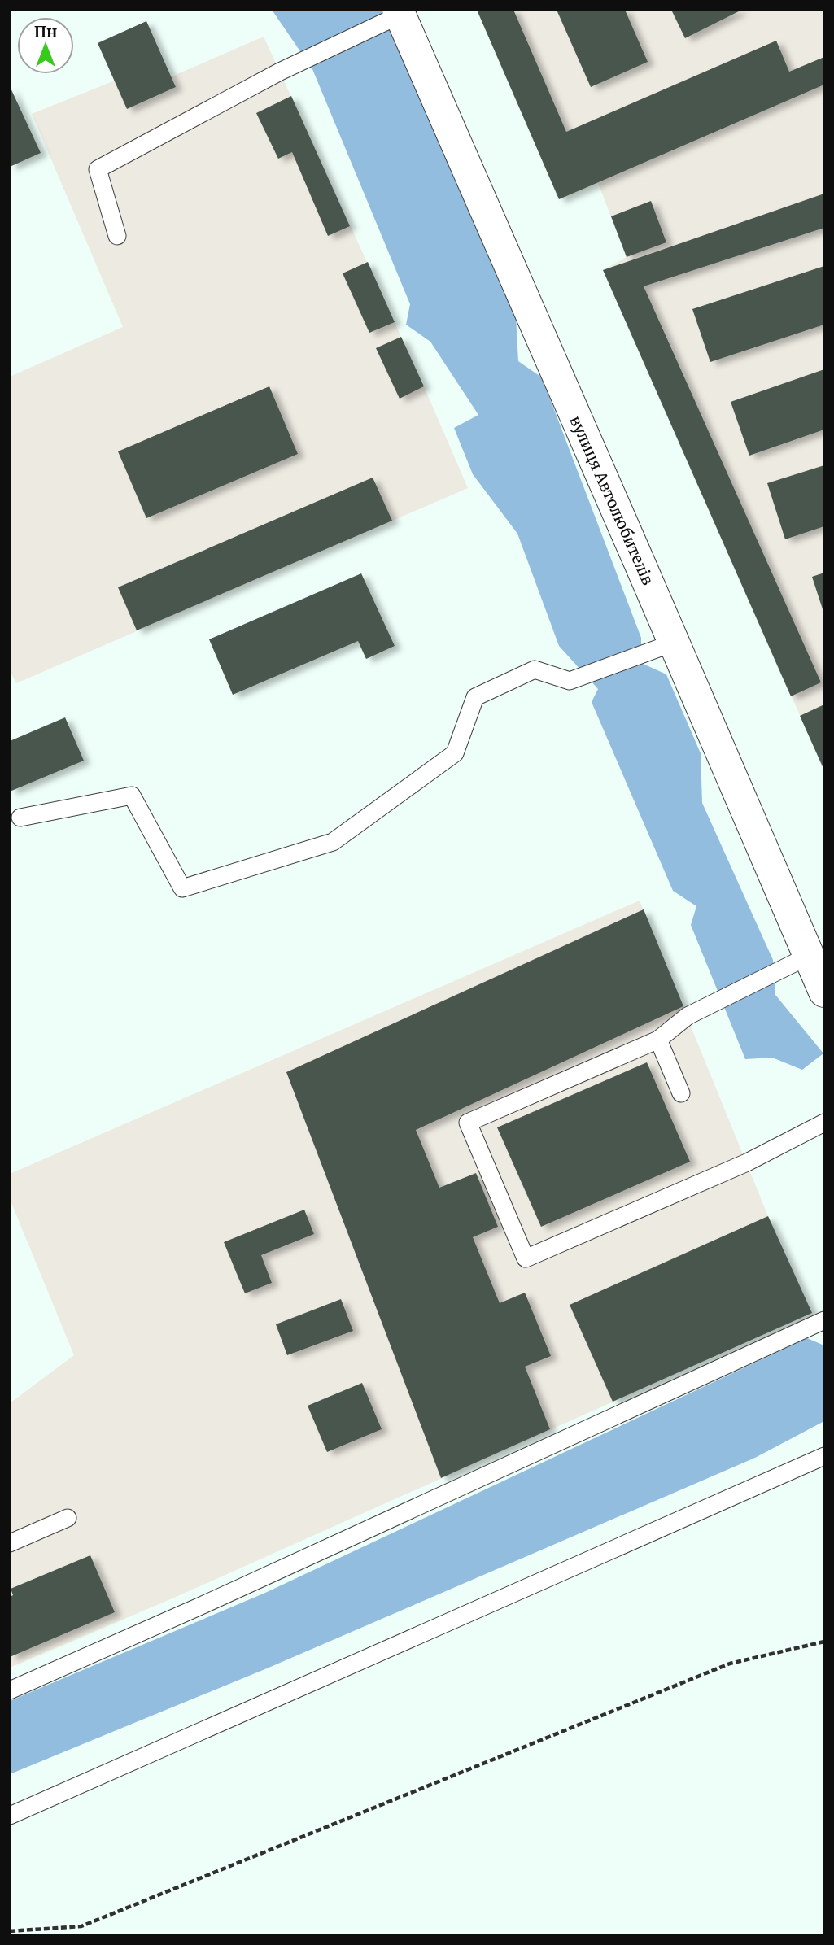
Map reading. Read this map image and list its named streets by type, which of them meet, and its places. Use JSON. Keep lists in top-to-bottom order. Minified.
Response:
{"streets":{"street":["вулиця Автолюбителів"]},"north":"top"}
